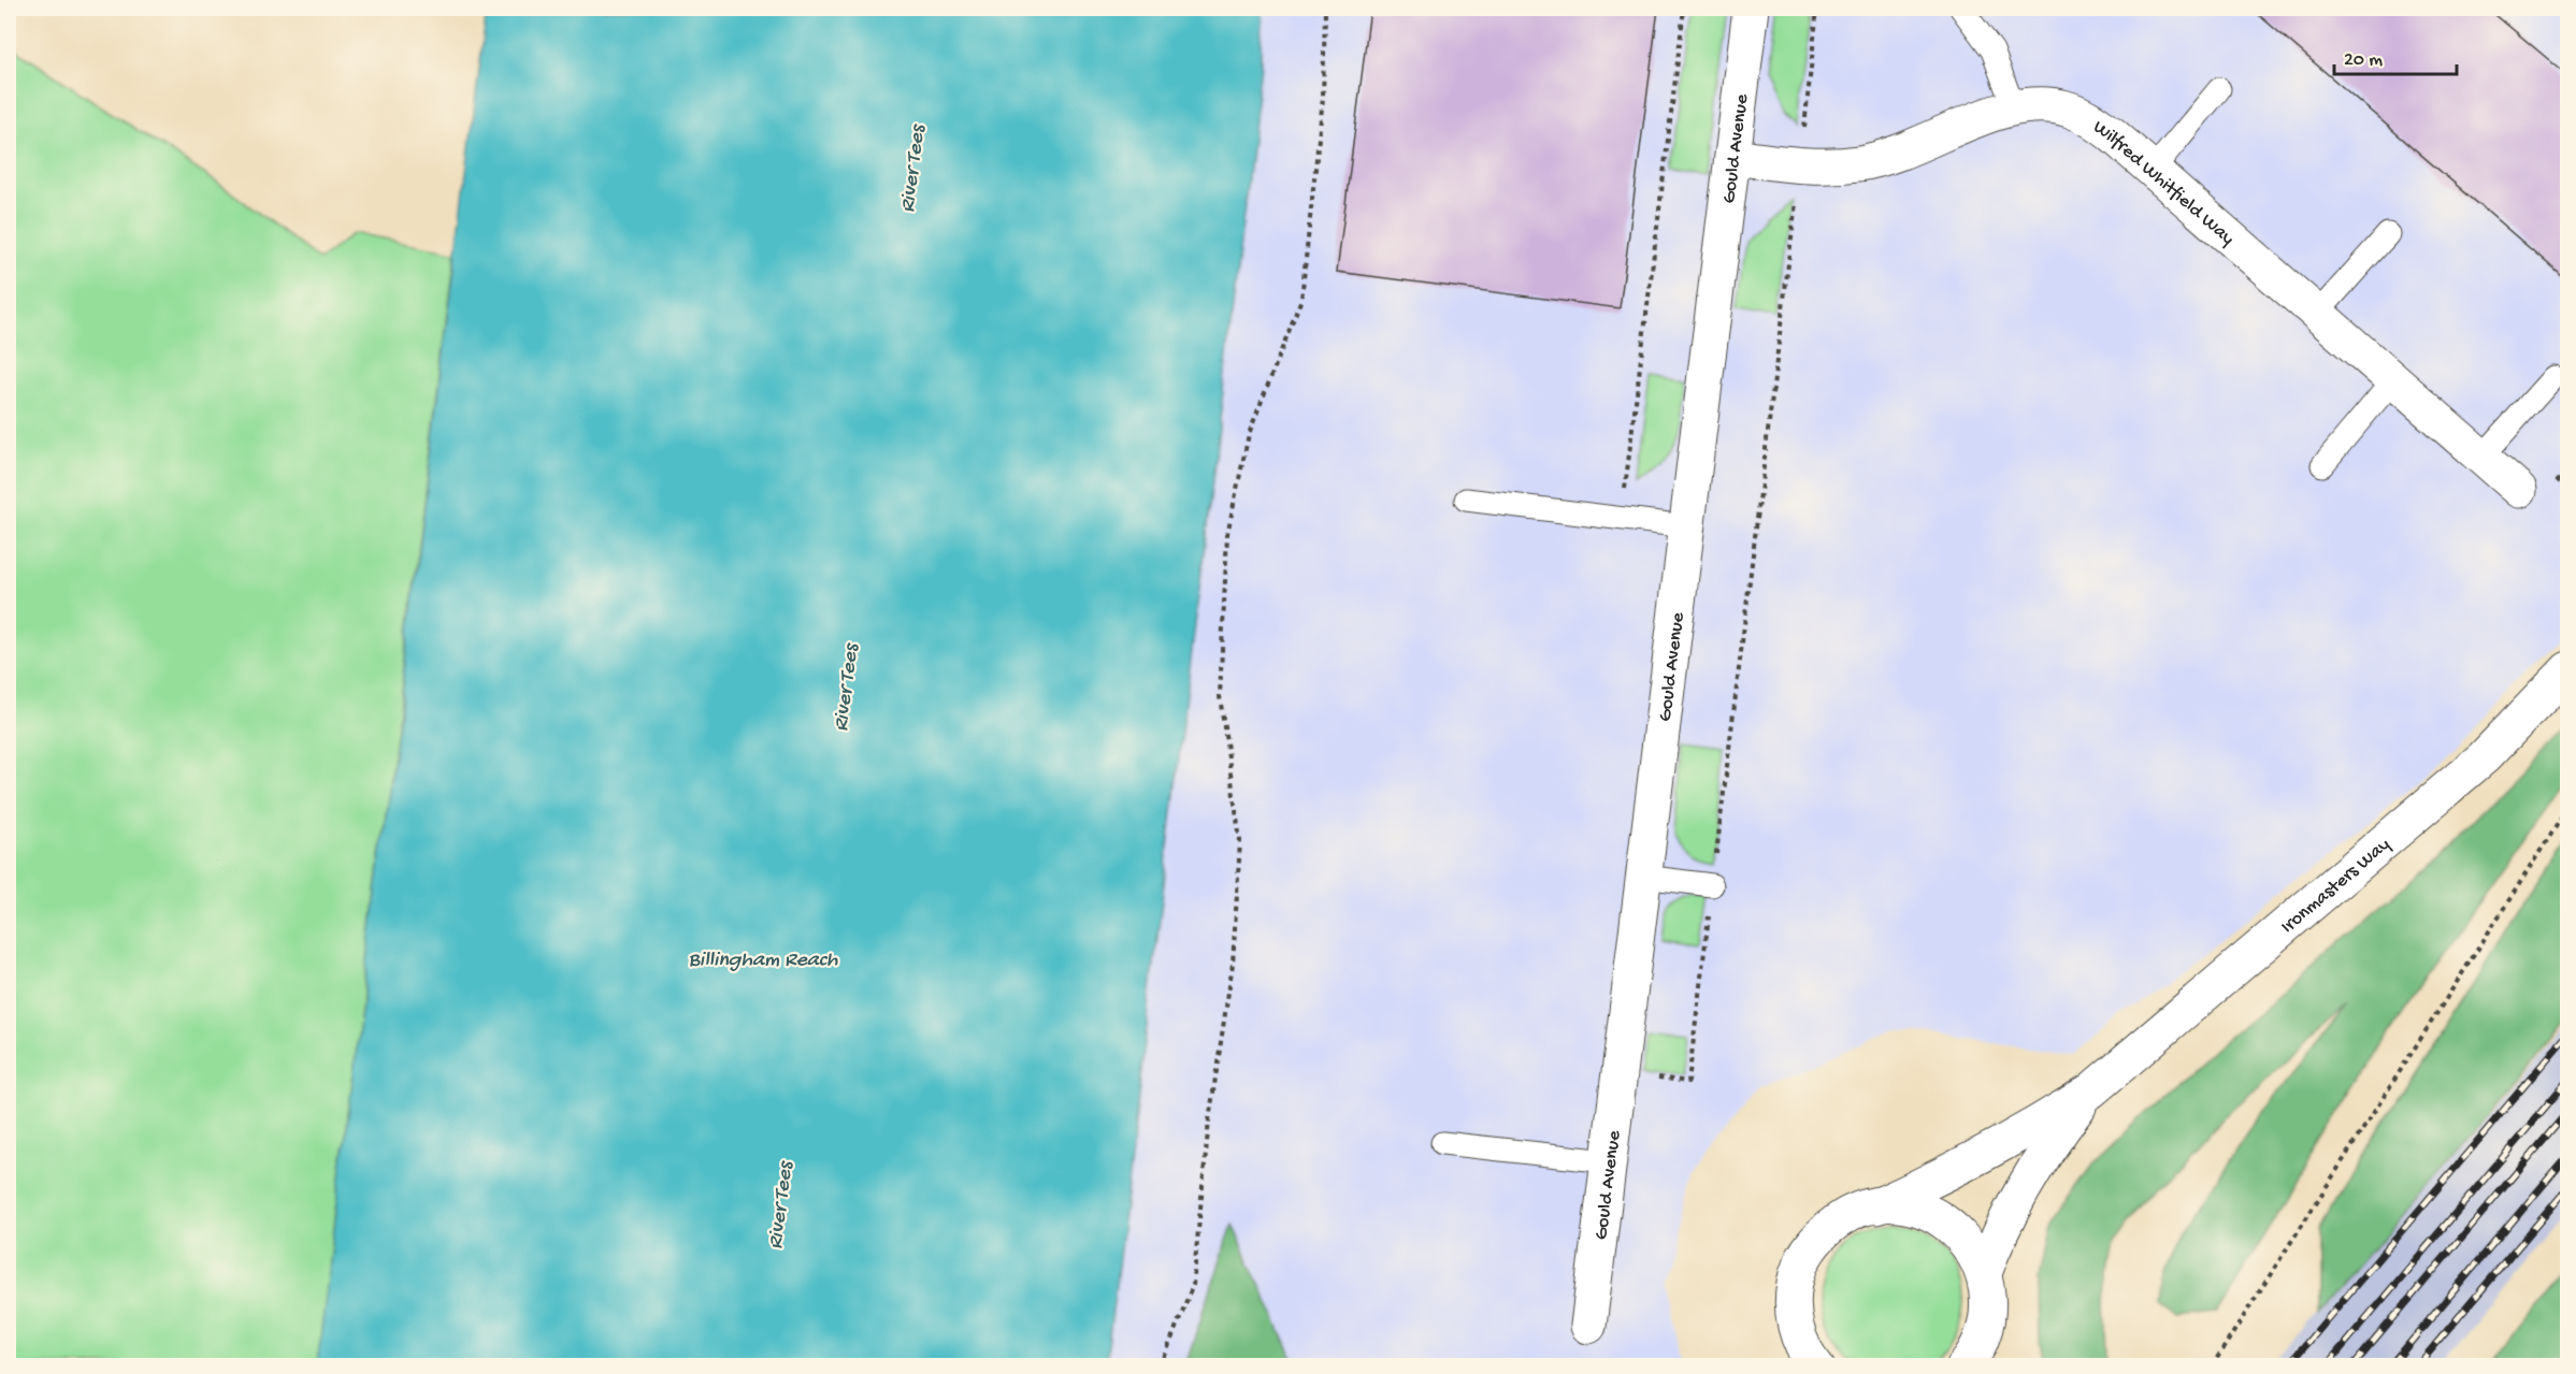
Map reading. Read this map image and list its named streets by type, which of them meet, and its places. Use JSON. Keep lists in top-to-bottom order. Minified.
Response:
{"streets":{"street":["Gould Avenue","Wilfred Whitfield Way","Ironmasters Way"]},"crossings":[["Gould Avenue","Wilfred Whitfield Way"]],"water":["River Tees","Billingham Reach"],"scale_bar":"20 m"}
